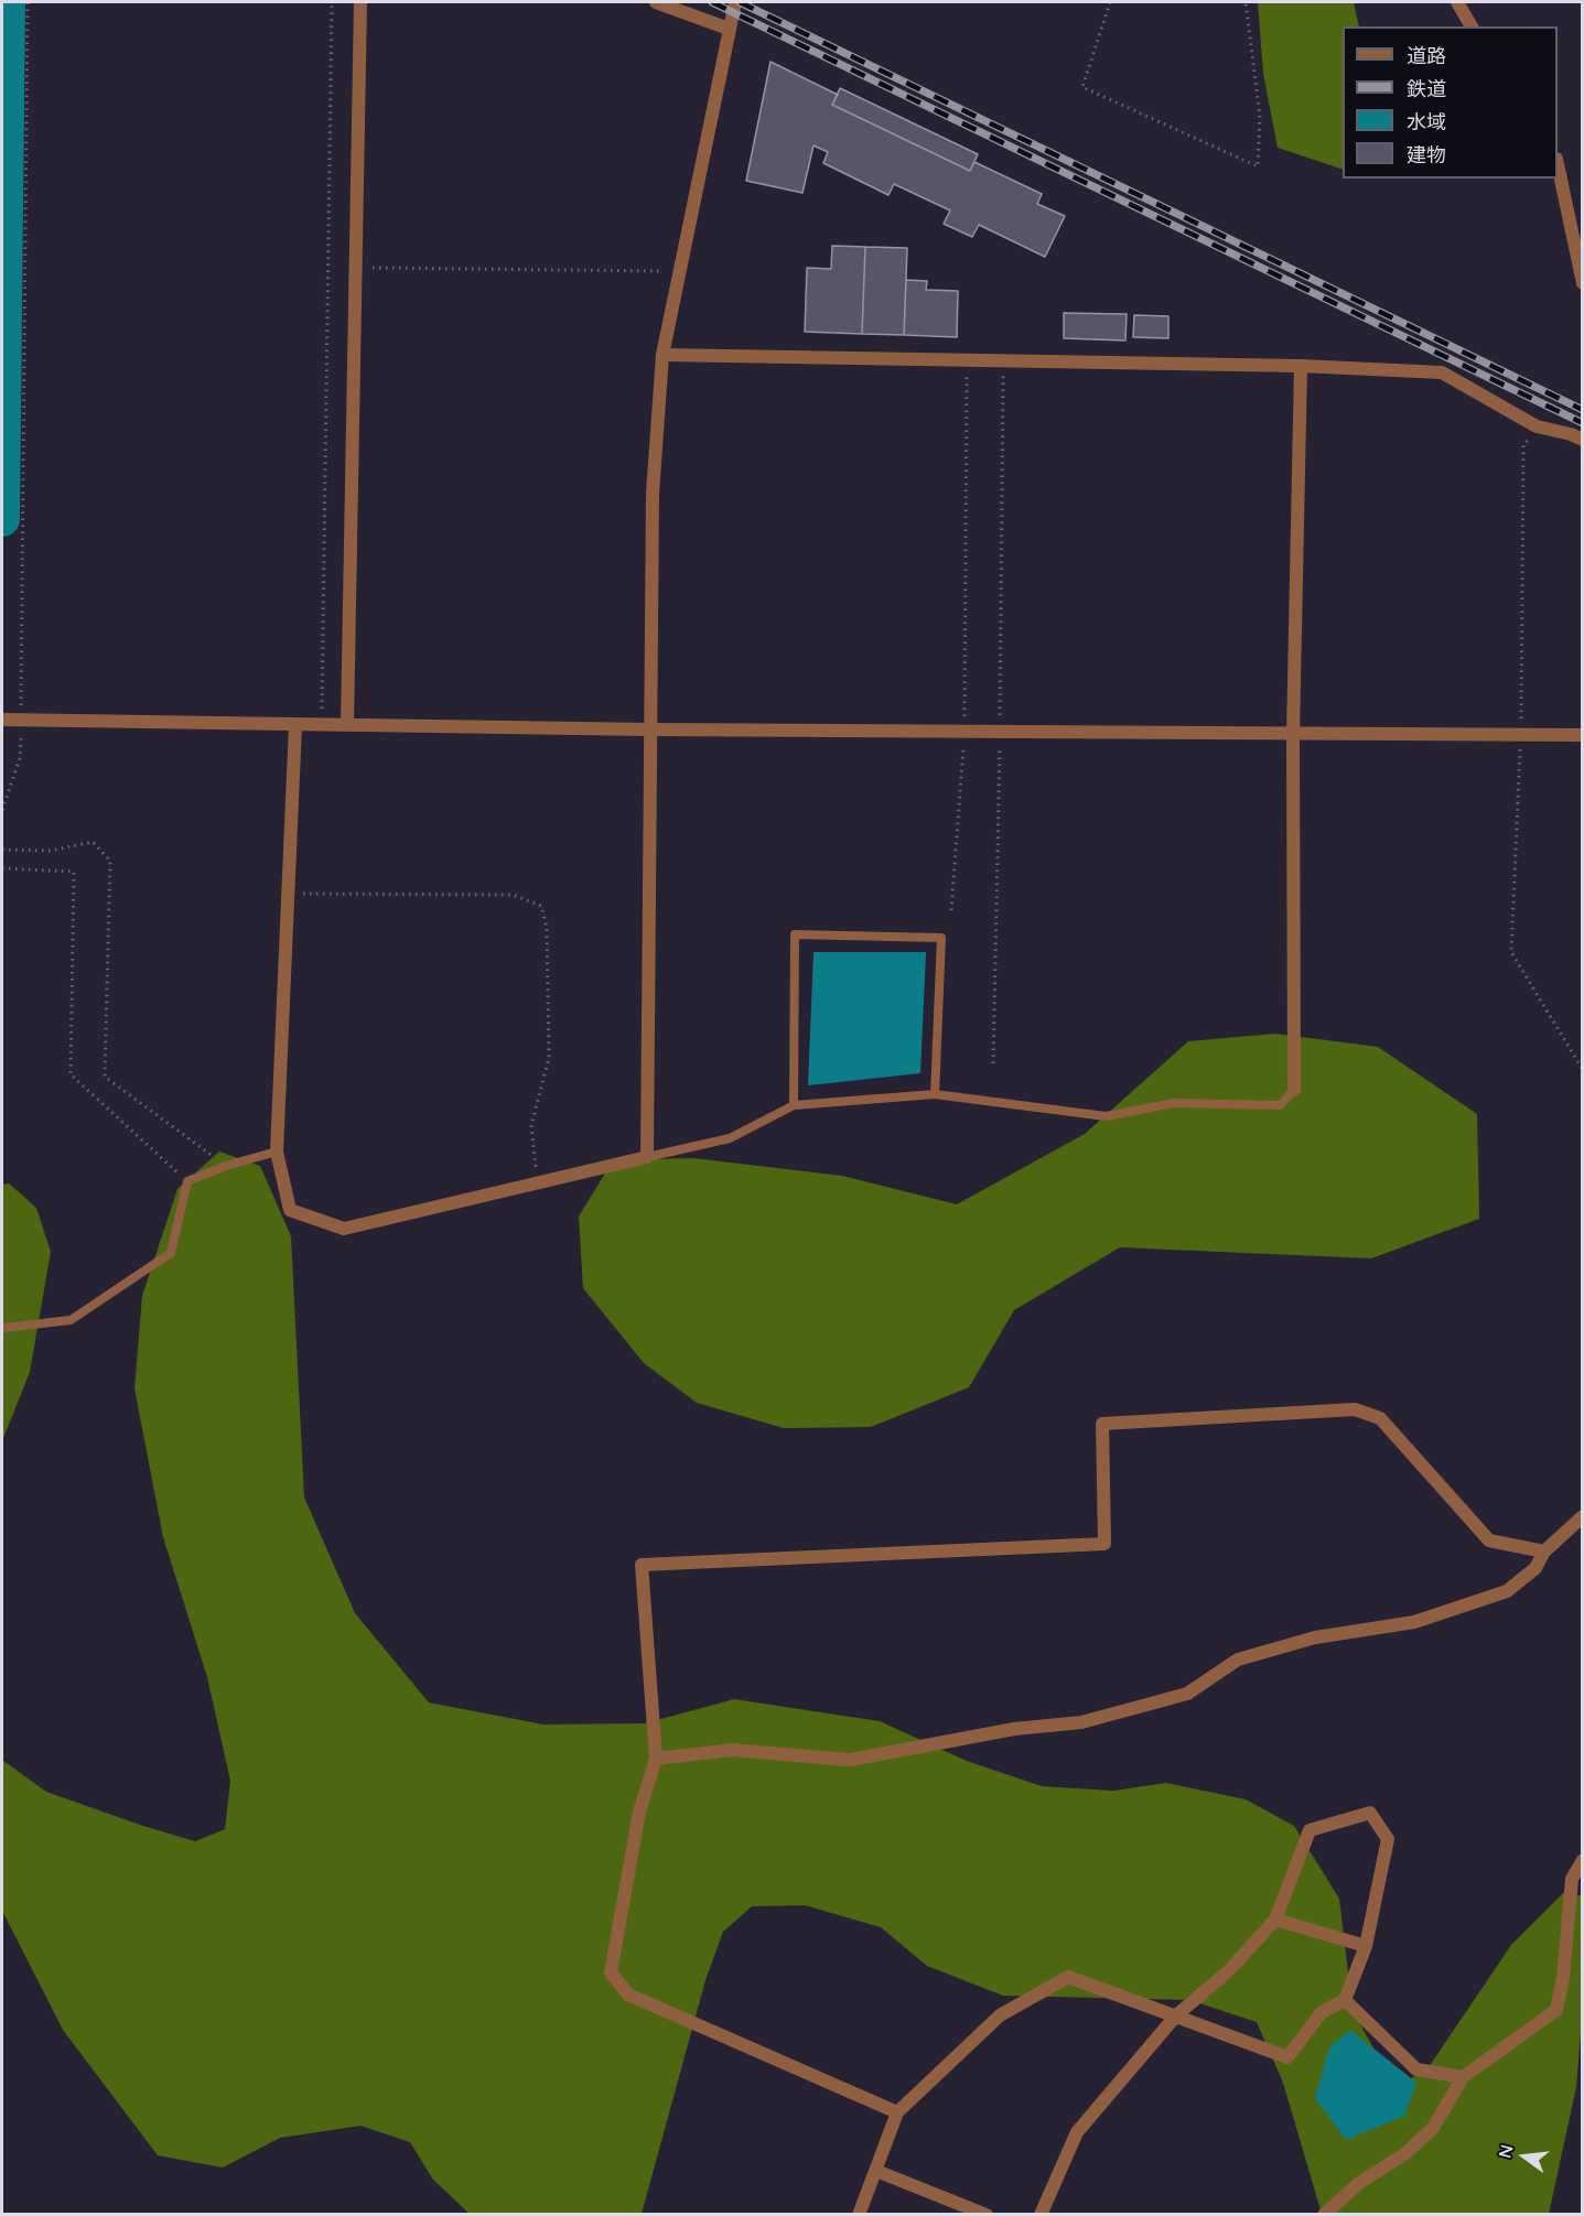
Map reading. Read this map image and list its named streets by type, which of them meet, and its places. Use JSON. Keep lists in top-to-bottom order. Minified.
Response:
{"legend":["道路","鉄道","水域","建物"],"north":"left"}
